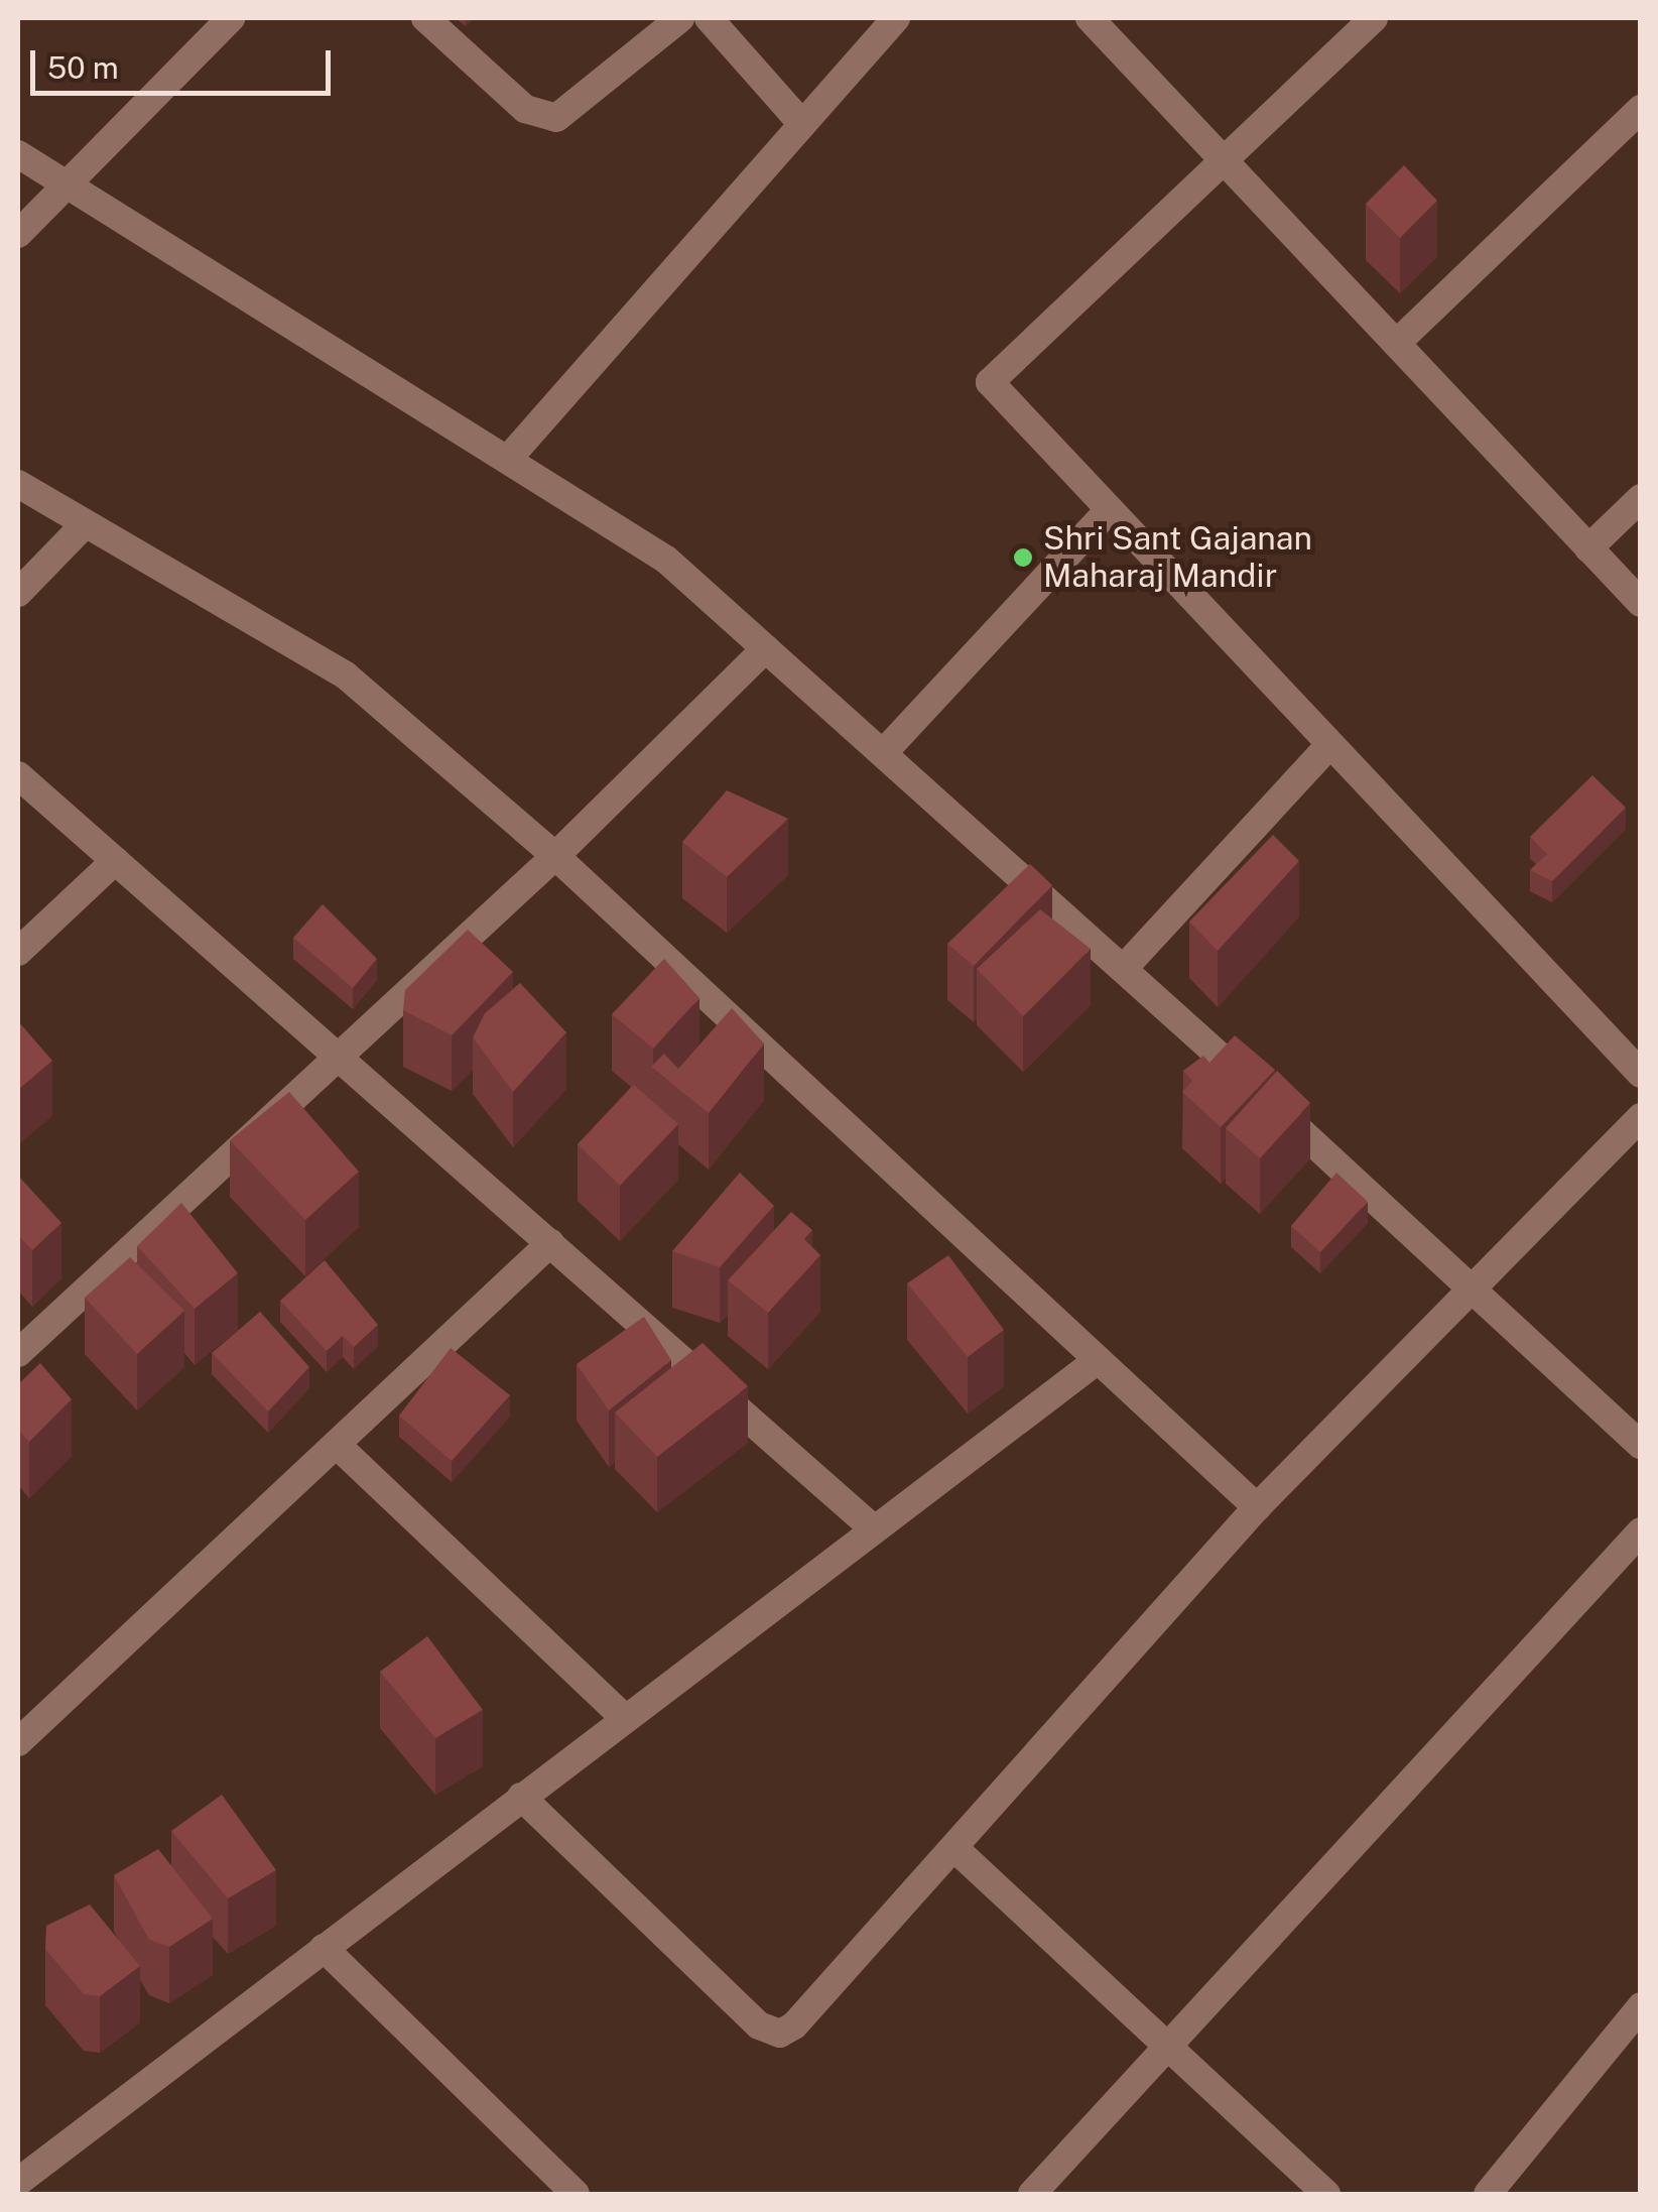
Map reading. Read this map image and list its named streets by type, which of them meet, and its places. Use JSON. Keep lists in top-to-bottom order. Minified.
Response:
{"places":["Shri Sant Gajanan Maharaj Mandir"],"scale_bar":"50 m"}
